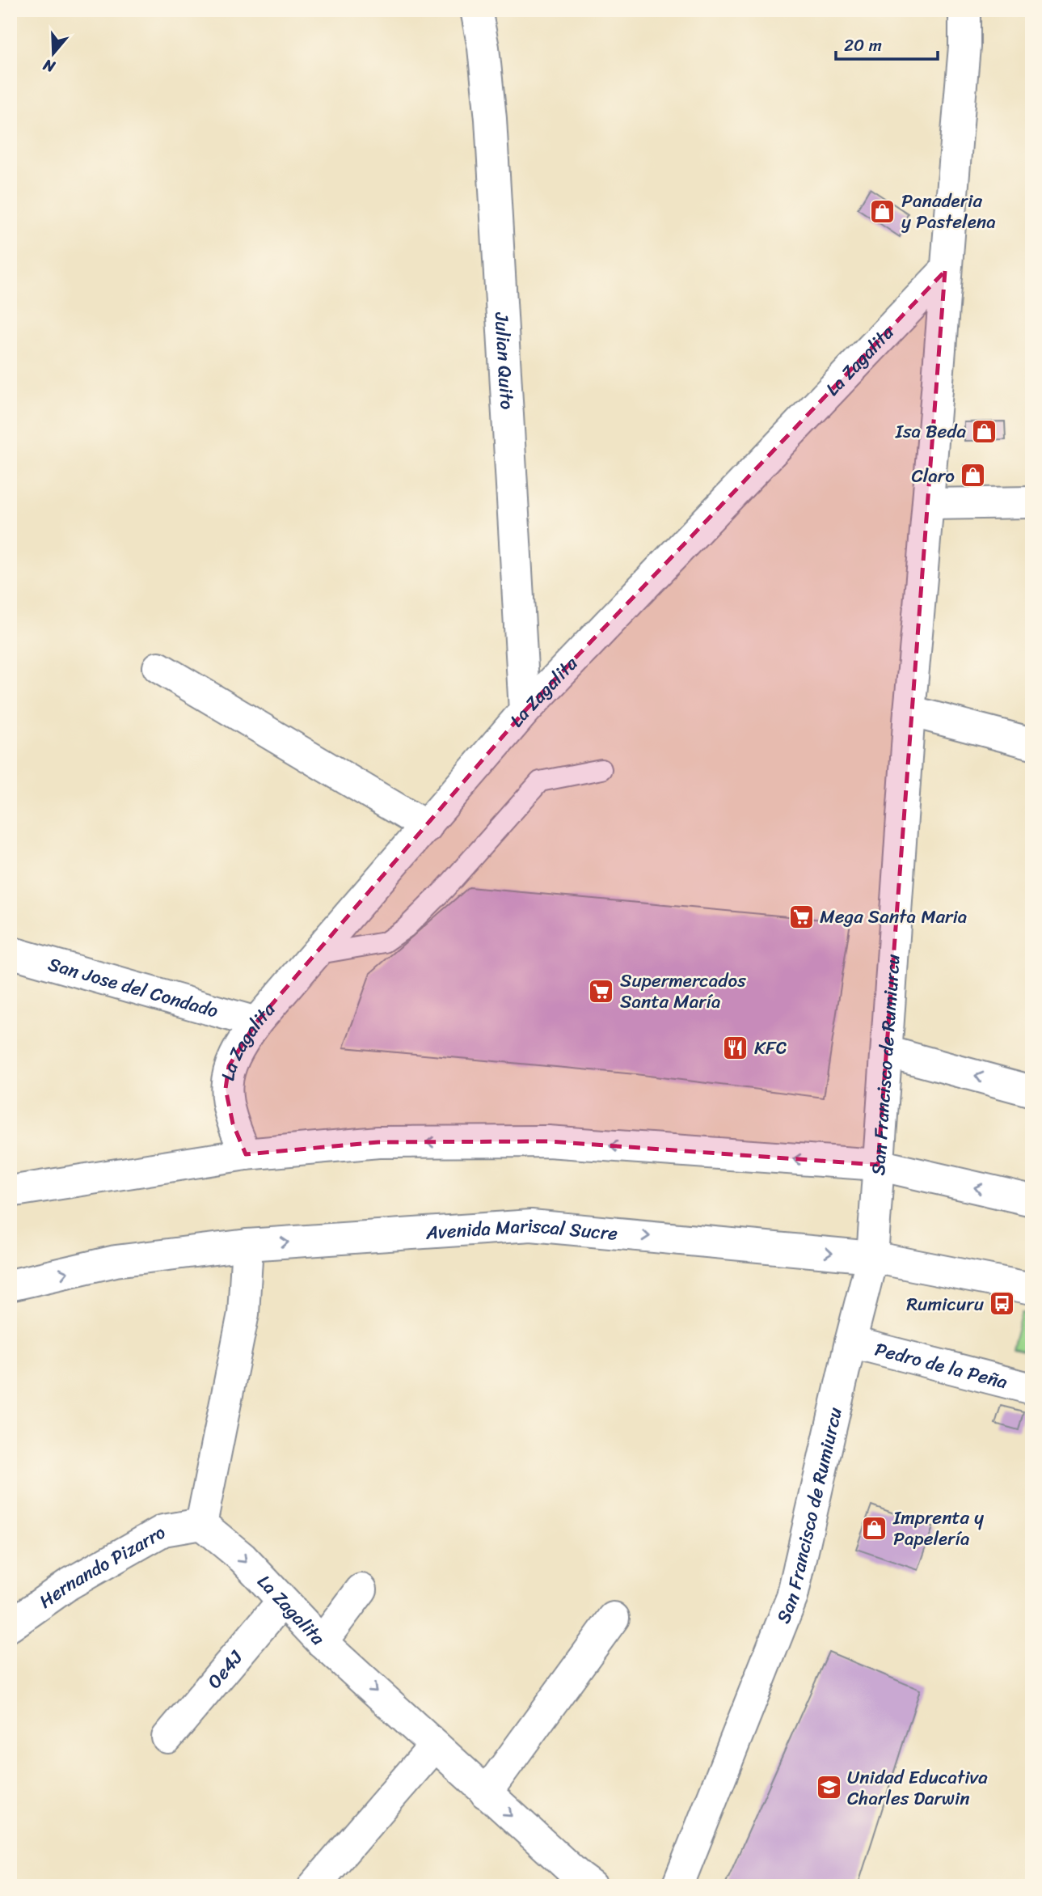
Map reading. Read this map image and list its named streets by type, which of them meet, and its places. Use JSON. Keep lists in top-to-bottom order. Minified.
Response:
{"streets":{"street":["Julian Quito","La Zagalita","San Jose del Condado","San Francisco de Rumiurcu","Avenida Mariscal Sucre","Pedro de la Peña","Hernando Pizarro","Oe4J"]},"crossings":[["Julian Quito","La Zagalita"],["La Zagalita","San Jose del Condado"],["La Zagalita","San Francisco de Rumiurcu"],["La Zagalita","Hernando Pizarro"],["La Zagalita","Oe4J"],["San Francisco de Rumiurcu","Avenida Mariscal Sucre"],["San Francisco de Rumiurcu","Pedro de la Peña"]],"places":{"shop":["Panaderia y Pastelena","Isa Beda","Claro","Imprenta y Papelería"],"supermarket":["Mega Santa Maria","Supermercados Santa María"],"restaurant":["KFC"],"bus stop":["Rumicuru"],"school or university":["Unidad Educativa Charles Darwin"]},"scale_bar":"20 m","north":"bottom"}
